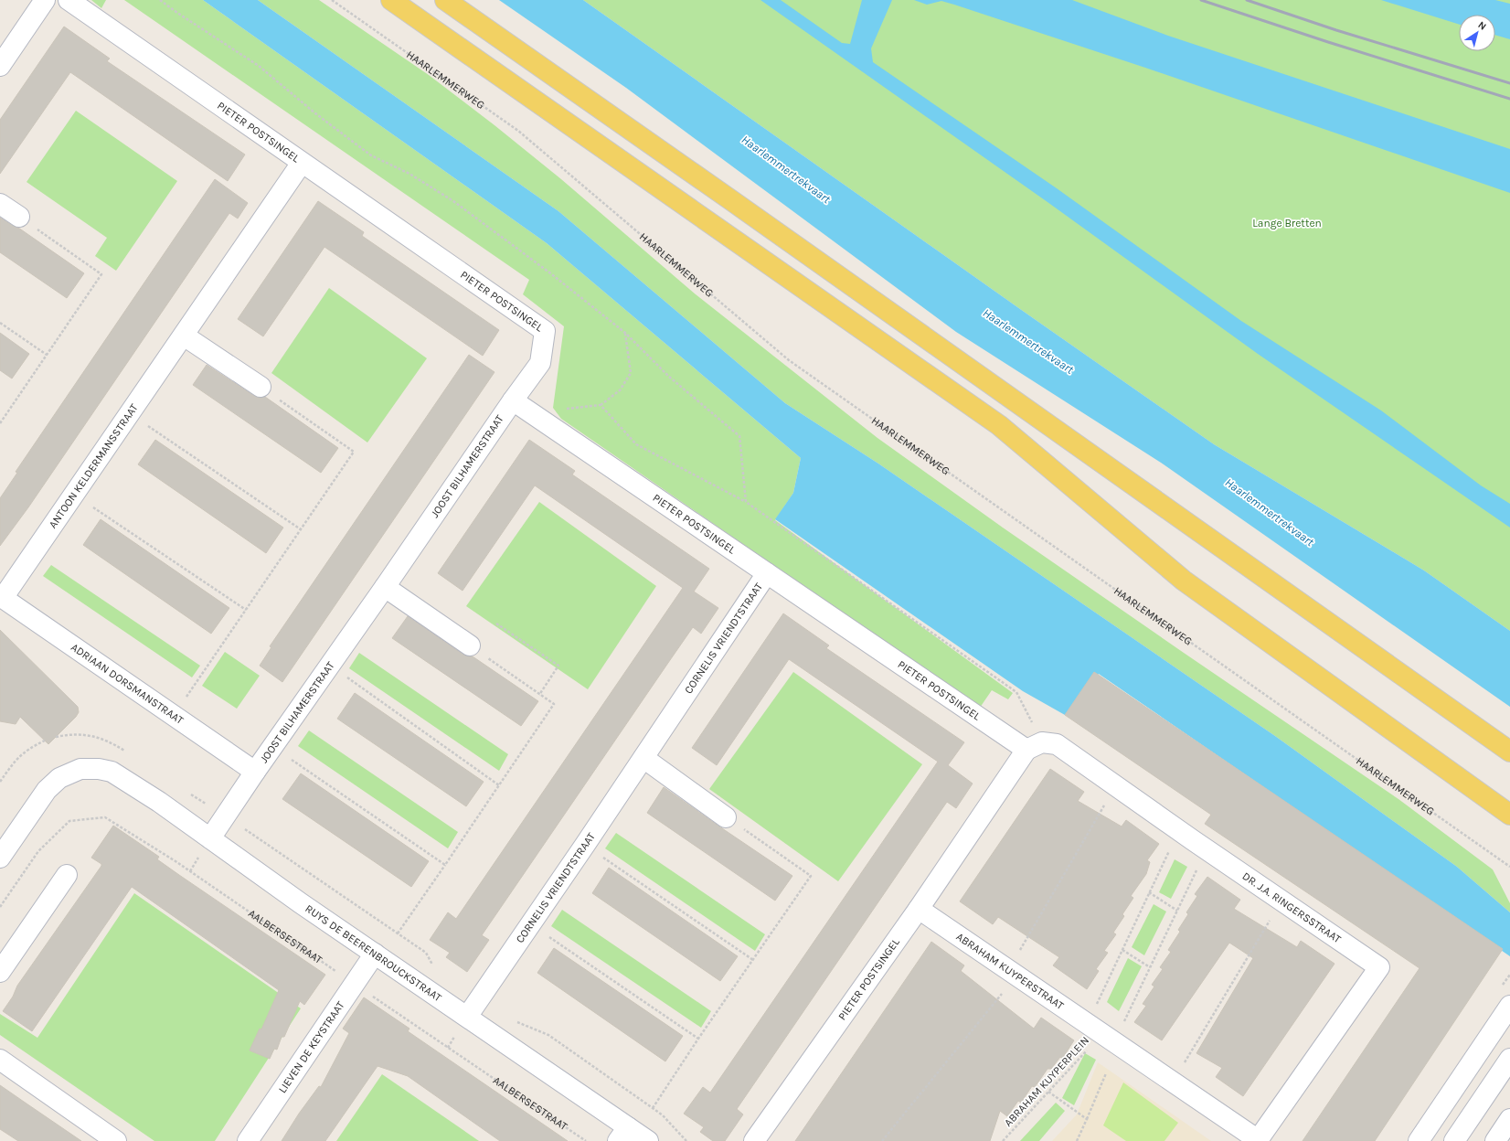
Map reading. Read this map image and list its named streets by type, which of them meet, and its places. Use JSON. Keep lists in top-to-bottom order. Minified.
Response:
{"streets":{"street":["PIETER POSTSINGEL","ANTOON KELDERMANSSTRAAT","JOOST BILHAMERSTRAAT","CORNELIS VRIENDTSTRAAT","ADRIAAN DORSMANSTRAAT","DR. J.A. RINGERSSTRAAT","RUYS DE BEERENBROUCKSTRAAT","ABRAHAM KUYPERSTRAAT","LIEVEN DE KEYSTRAAT"],"path":["HAARLEMMERWEG","AALBERSESTRAAT","ABRAHAM KUYPERPLEIN"]},"crossings":[["PIETER POSTSINGEL","ANTOON KELDERMANSSTRAAT"],["PIETER POSTSINGEL","JOOST BILHAMERSTRAAT"],["PIETER POSTSINGEL","CORNELIS VRIENDTSTRAAT"],["PIETER POSTSINGEL","DR. J.A. RINGERSSTRAAT"],["PIETER POSTSINGEL","ABRAHAM KUYPERSTRAAT"],["ANTOON KELDERMANSSTRAAT","ADRIAAN DORSMANSTRAAT"],["JOOST BILHAMERSTRAAT","ADRIAAN DORSMANSTRAAT"],["JOOST BILHAMERSTRAAT","RUYS DE BEERENBROUCKSTRAAT"],["CORNELIS VRIENDTSTRAAT","RUYS DE BEERENBROUCKSTRAAT"],["DR. J.A. RINGERSSTRAAT","ABRAHAM KUYPERSTRAAT"],["AALBERSESTRAAT","LIEVEN DE KEYSTRAAT"],["RUYS DE BEERENBROUCKSTRAAT","LIEVEN DE KEYSTRAAT"],["ABRAHAM KUYPERSTRAAT","ABRAHAM KUYPERPLEIN"]],"water":["Haarlemmertrekvaart"],"parks":["Lange Bretten"],"north":"top right"}
